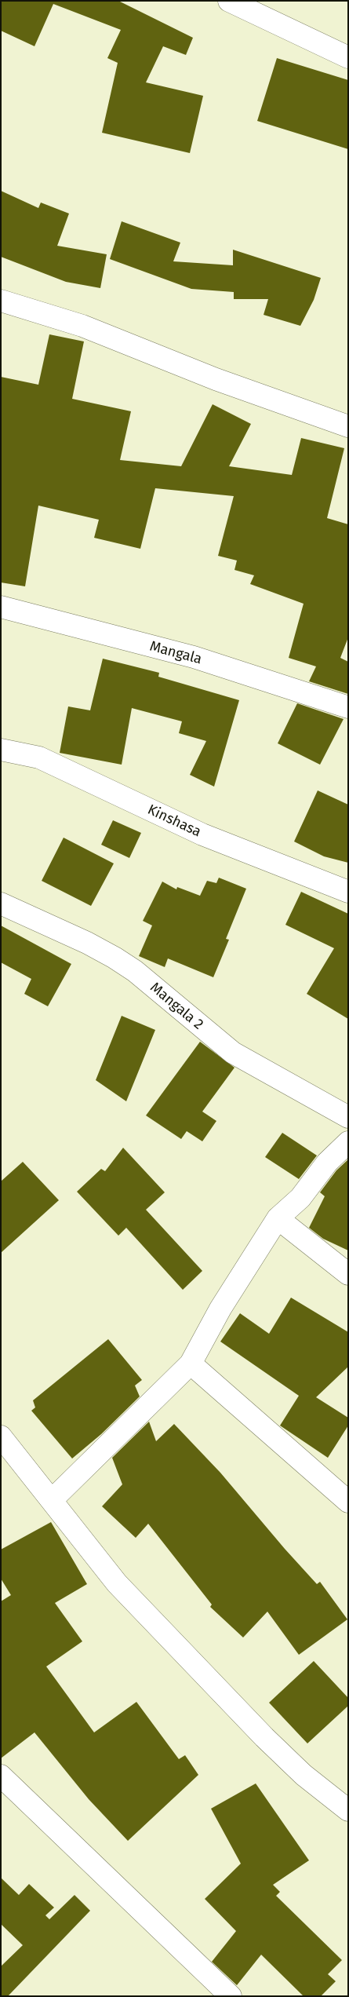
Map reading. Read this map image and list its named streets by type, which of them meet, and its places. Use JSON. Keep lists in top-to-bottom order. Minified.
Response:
{"streets":{"street":["Mangala","Kinshasa","Mangala 2"]}}
